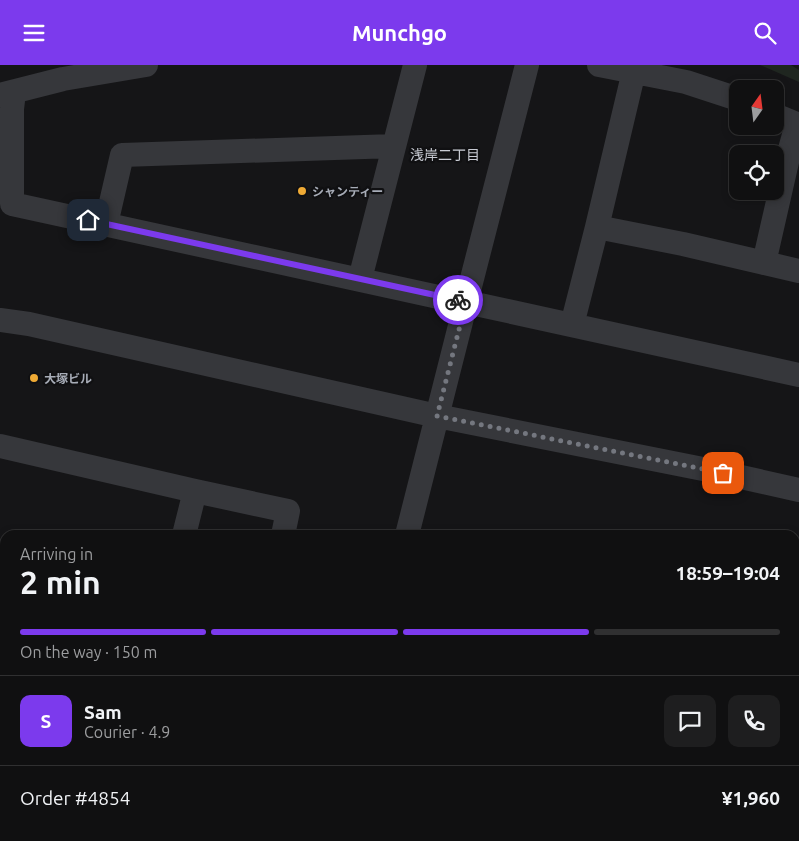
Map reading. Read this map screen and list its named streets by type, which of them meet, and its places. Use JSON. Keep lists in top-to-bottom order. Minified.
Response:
{"districts":["浅岸二丁目"],"places":["シャンティー","大塚ビル"],"north":"top","page":{"header":"Munchgo","heading":["2 min","Arriving in","18:59–19:04"],"panel":["Sam","Courier · 4.9","Order #4854","¥1,960"],"bar":"On the way · 150 m","round":"S"}}
